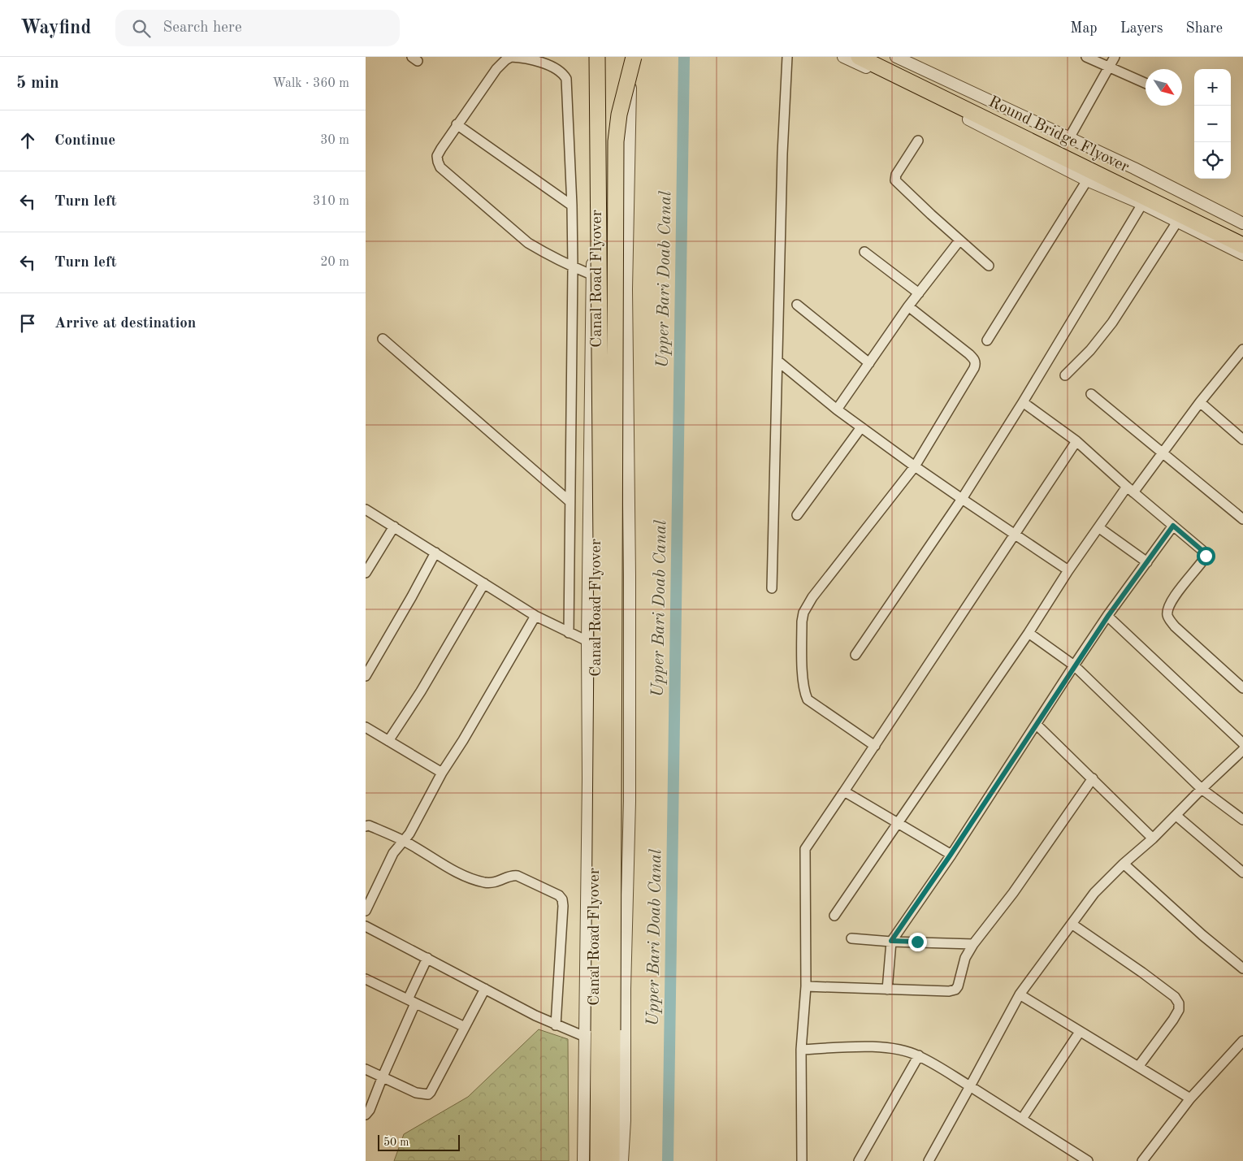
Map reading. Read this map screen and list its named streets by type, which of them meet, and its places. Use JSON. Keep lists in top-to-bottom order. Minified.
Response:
{"streets":{"main road":["Round Bridge Flyover","Canal Road Flyover"]},"water":["Upper Bari Doab Canal"],"scale_bar":"50 m","north":"bottom right","page":{"header":"Wayfind","search":"Search here","nav":["Map","Layers","Share"],"heading":["5 min","Walk · 360 m"],"map_buttons":["+","−"],"list":[["Continue","30 m"],["Turn left","310 m"],["Turn left","20 m"],"Arrive at destination"],"scale":"50 m"}}
